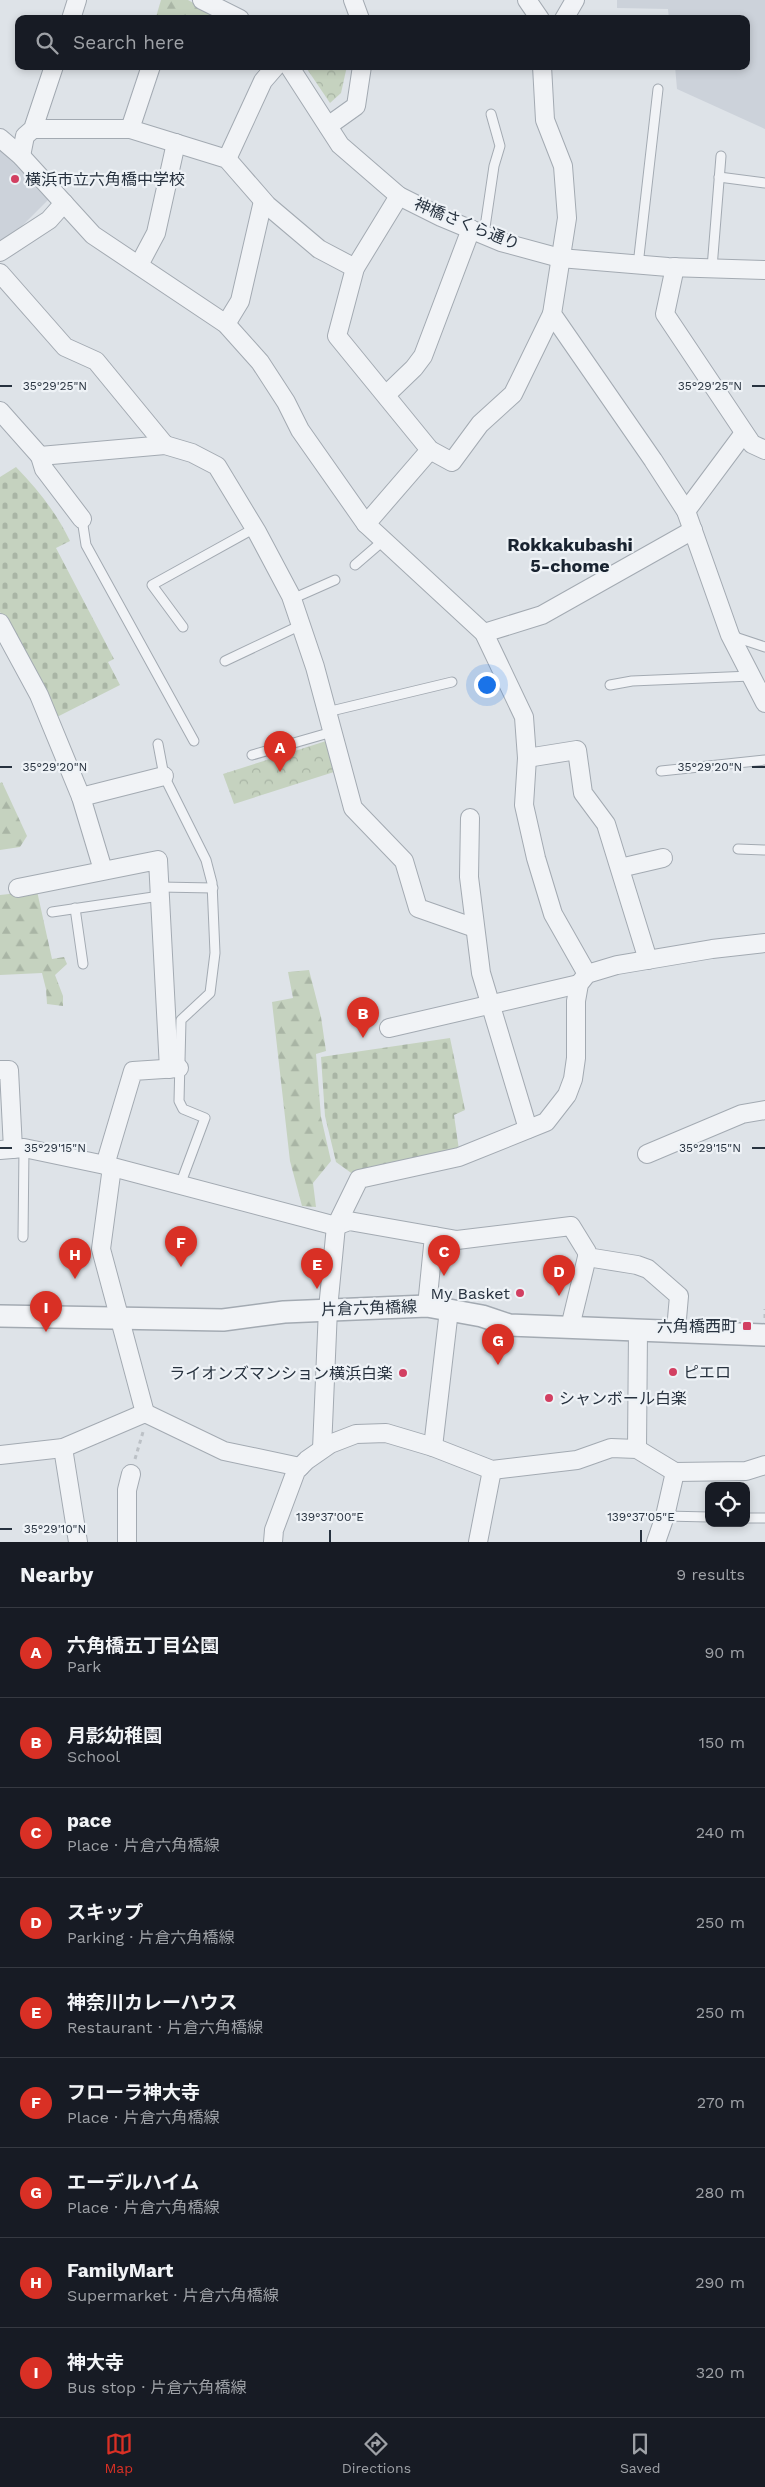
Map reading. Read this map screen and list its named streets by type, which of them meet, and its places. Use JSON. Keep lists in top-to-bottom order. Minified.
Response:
{"streets":{"street":["神橋さくら通り","片倉六角橋線"]},"districts":["Rokkakubashi 5-chome"],"places":{"other":["横浜市立六角橋中学校","My Basket","ピエロ","ライオンズマンション横浜白楽","シャンボール白楽"],"transit":["六角橋西町"]},"page":{"search":"Search here","pins":["A","B","F","C","H","E","D","I","G"],"heading":["Nearby","9 results"],"list":[{"mark":"A","name":"六角橋五丁目公園","note":"Park","value":"90 m"},{"mark":"B","name":"月影幼稚園","note":"School","value":"150 m"},{"mark":"C","name":"pace","note":"Place · 片倉六角橋線","value":"240 m"},{"mark":"D","name":"スキップ","note":"Parking · 片倉六角橋線","value":"250 m"},{"mark":"E","name":"神奈川カレーハウス","note":"Restaurant · 片倉六角橋線","value":"250 m"},{"mark":"F","name":"フローラ神大寺","note":"Place · 片倉六角橋線","value":"270 m"},{"mark":"G","name":"エーデルハイム","note":"Place · 片倉六角橋線","value":"280 m"},{"mark":"H","name":"FamilyMart","note":"Supermarket · 片倉六角橋線","value":"290 m"},{"mark":"I","name":"神大寺","note":"Bus stop · 片倉六角橋線","value":"320 m"}],"nav":["Map","Directions","Saved"]},"coordinates":["35°29'25\"N","35°29'20\"N","35°29'15\"N","139°37'00\"E","139°37'05\"E","35°29'10\"N"]}
